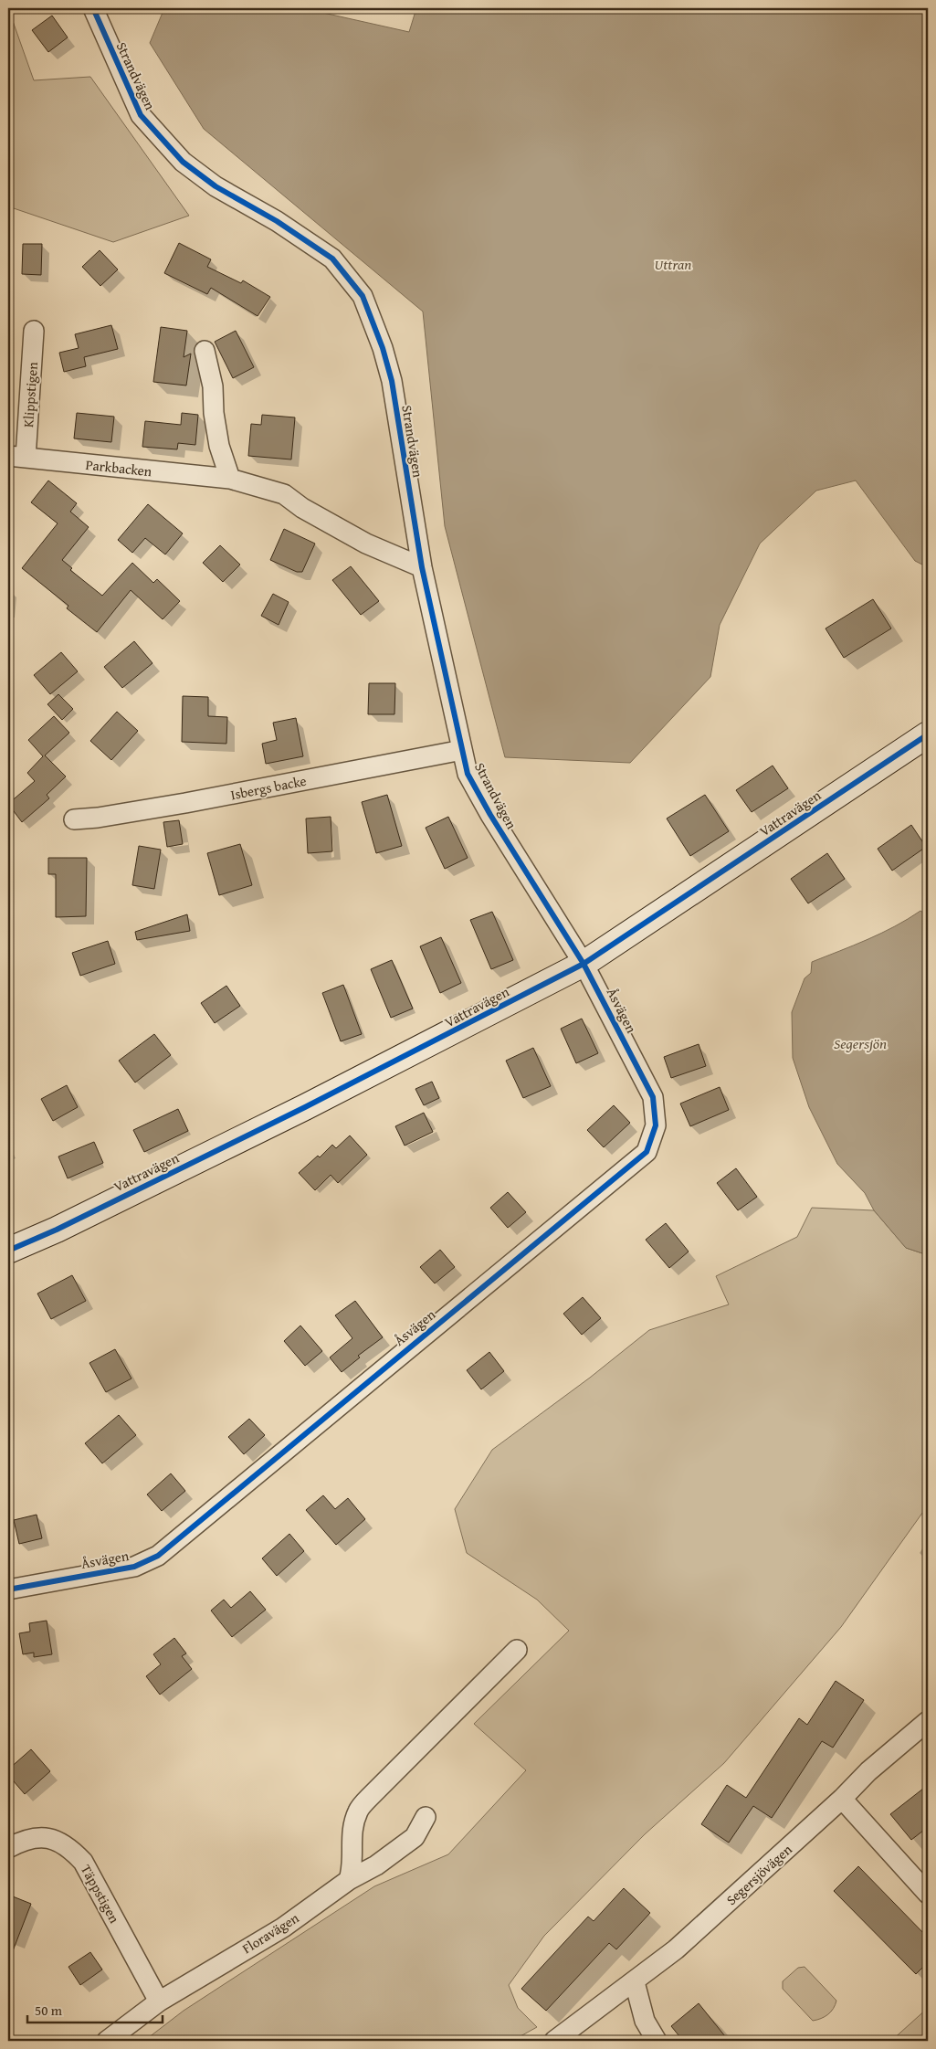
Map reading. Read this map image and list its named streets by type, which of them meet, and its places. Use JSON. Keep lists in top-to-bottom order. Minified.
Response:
{"streets":{"street":["Strandvägen","Klippstigen","Parkbacken","Isbergs backe","Vattravägen","Åsvägen","Segersjövägen","Täppstigen","Floravägen"]},"crossings":[["Strandvägen","Parkbacken"],["Strandvägen","Isbergs backe"],["Strandvägen","Vattravägen"],["Strandvägen","Åsvägen"],["Klippstigen","Parkbacken"],["Vattravägen","Åsvägen"],["Täppstigen","Floravägen"]],"water":["Uttran","Segersjön"],"scale_bar":"50 m"}
